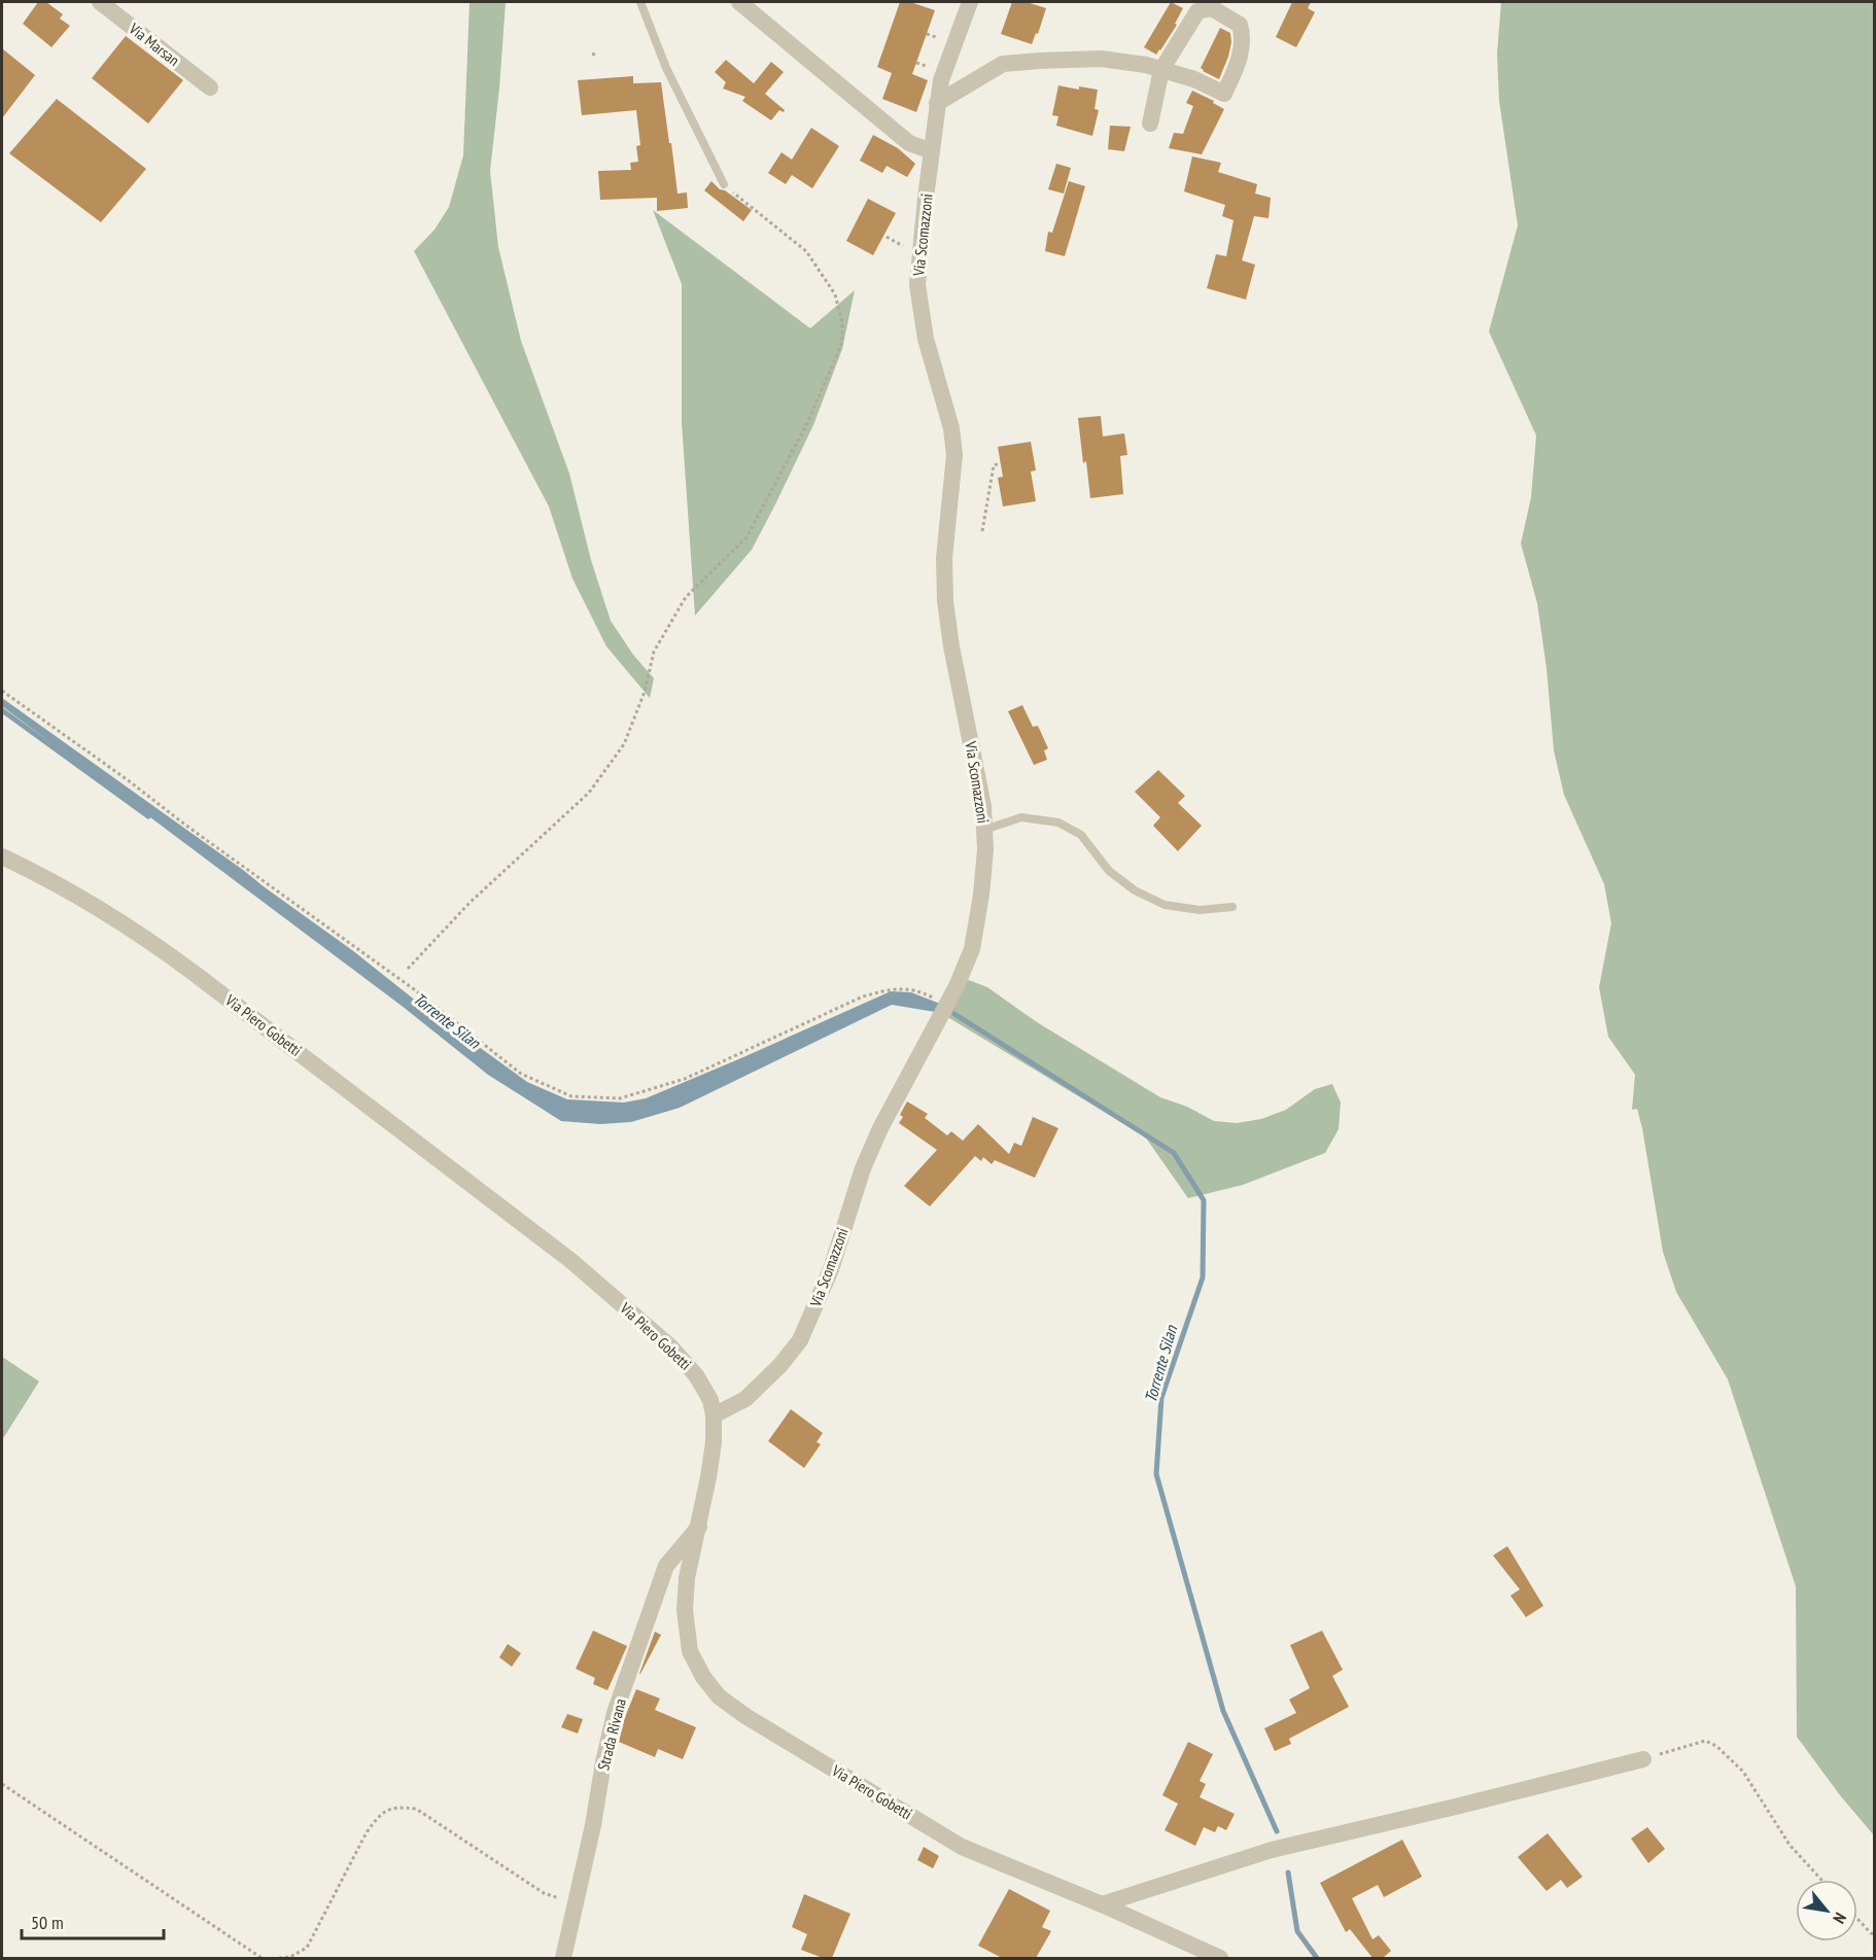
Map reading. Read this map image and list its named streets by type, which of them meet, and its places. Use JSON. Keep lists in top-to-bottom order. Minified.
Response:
{"streets":{"street":["Via Marsan","Via Scomazzoni","Via Piero Gobetti","Strada Rivana"]},"crossings":[["Via Scomazzoni","Via Piero Gobetti"],["Via Piero Gobetti","Strada Rivana"]],"water":["Torrente Silan"],"scale_bar":"50 m","north":"bottom right"}
